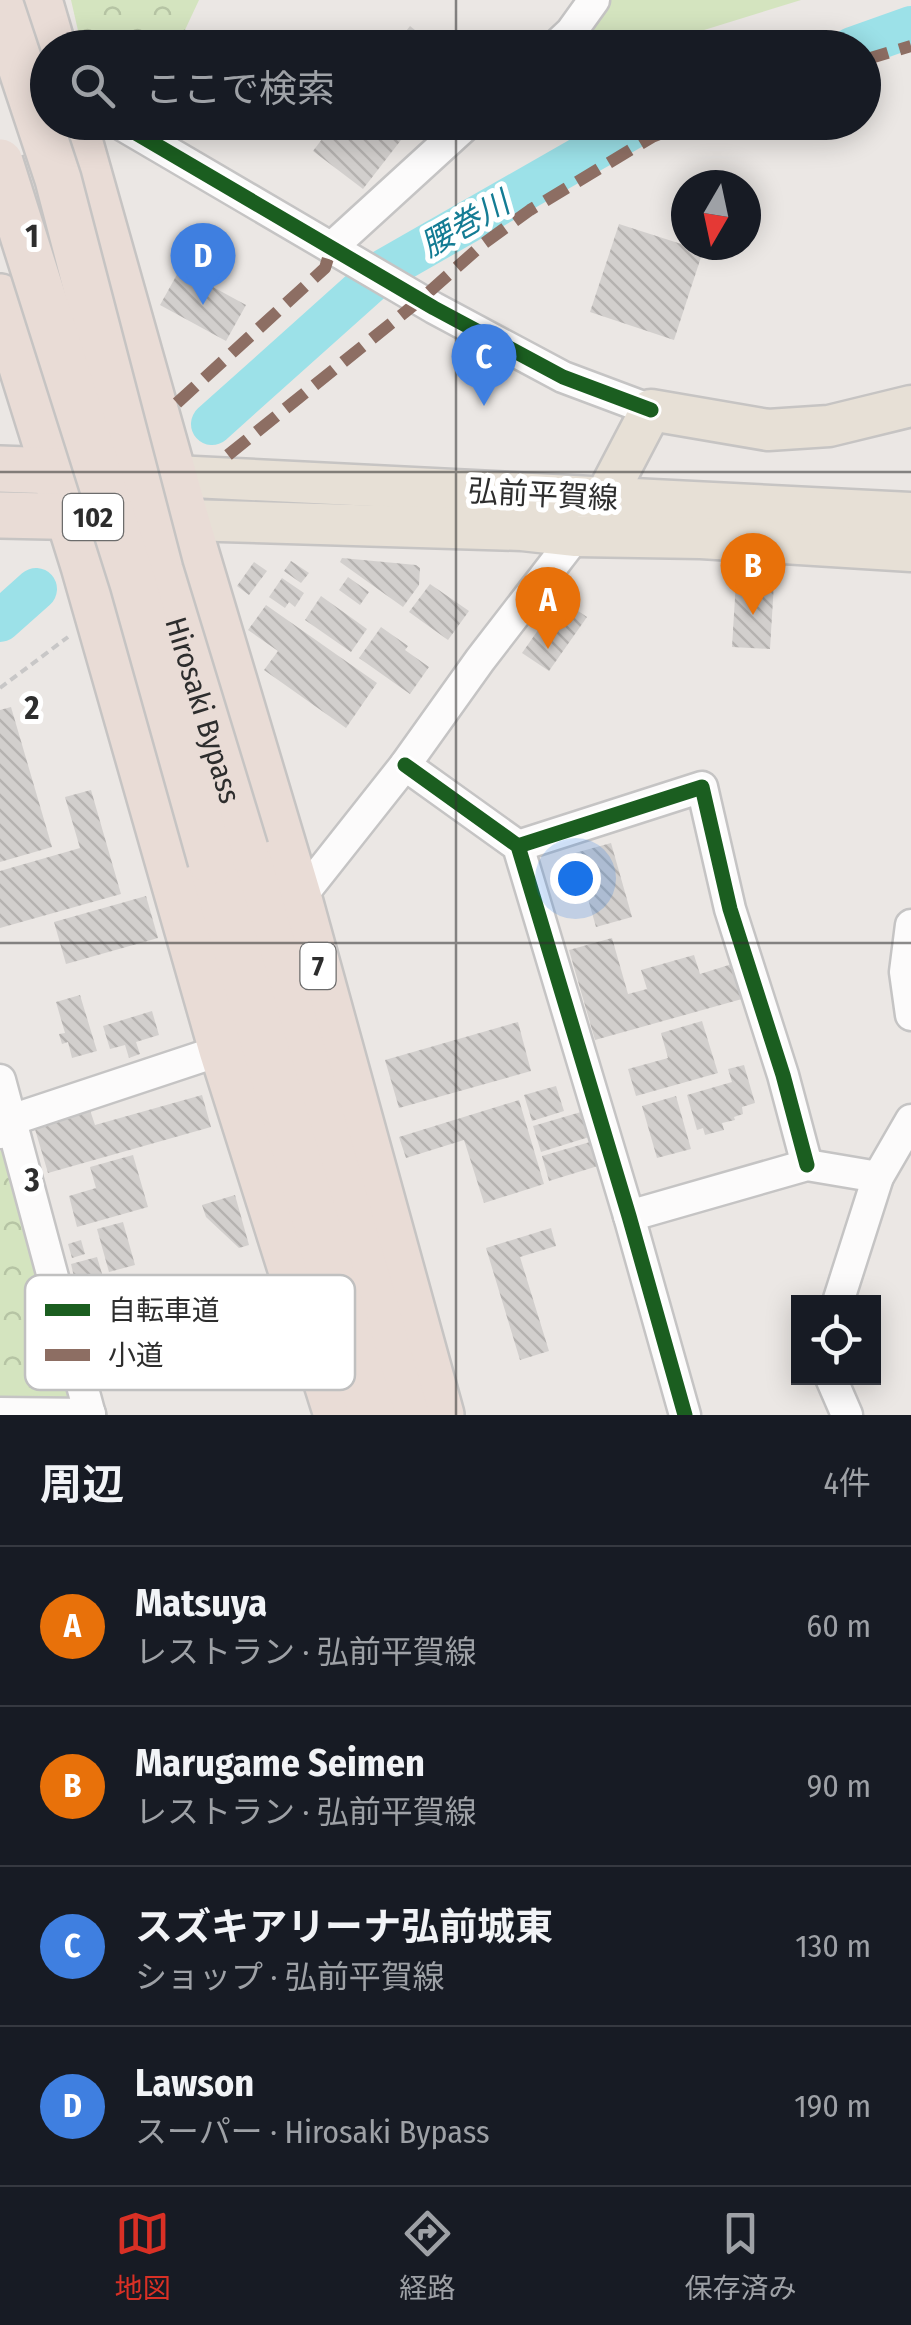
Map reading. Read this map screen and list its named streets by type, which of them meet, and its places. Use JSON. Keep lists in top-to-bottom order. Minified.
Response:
{"streets":{"highway":["102","Hirosaki Bypass","7"],"main road":["弘前平賀線"]},"crossings":[["弘前平賀線","102"],["弘前平賀線","7"],["102","7"]],"water":["腰巻川"],"legend":["自転車道","小道"],"north":"bottom","page":{"search":"ここで検索","pins":["D","C","B","A"],"heading":["周辺","4件"],"list":[{"mark":"A","name":"Matsuya","note":"レストラン · 弘前平賀線","value":"60 m"},{"mark":"B","name":"Marugame Seimen","note":"レストラン · 弘前平賀線","value":"90 m"},{"mark":"C","name":"スズキアリーナ弘前城東","note":"ショップ · 弘前平賀線","value":"130 m"},{"mark":"D","name":"Lawson","note":"スーパー · Hirosaki Bypass","value":"190 m"}],"nav":["地図","経路","保存済み"]},"grid":{"rows":["1","2","3"]}}
